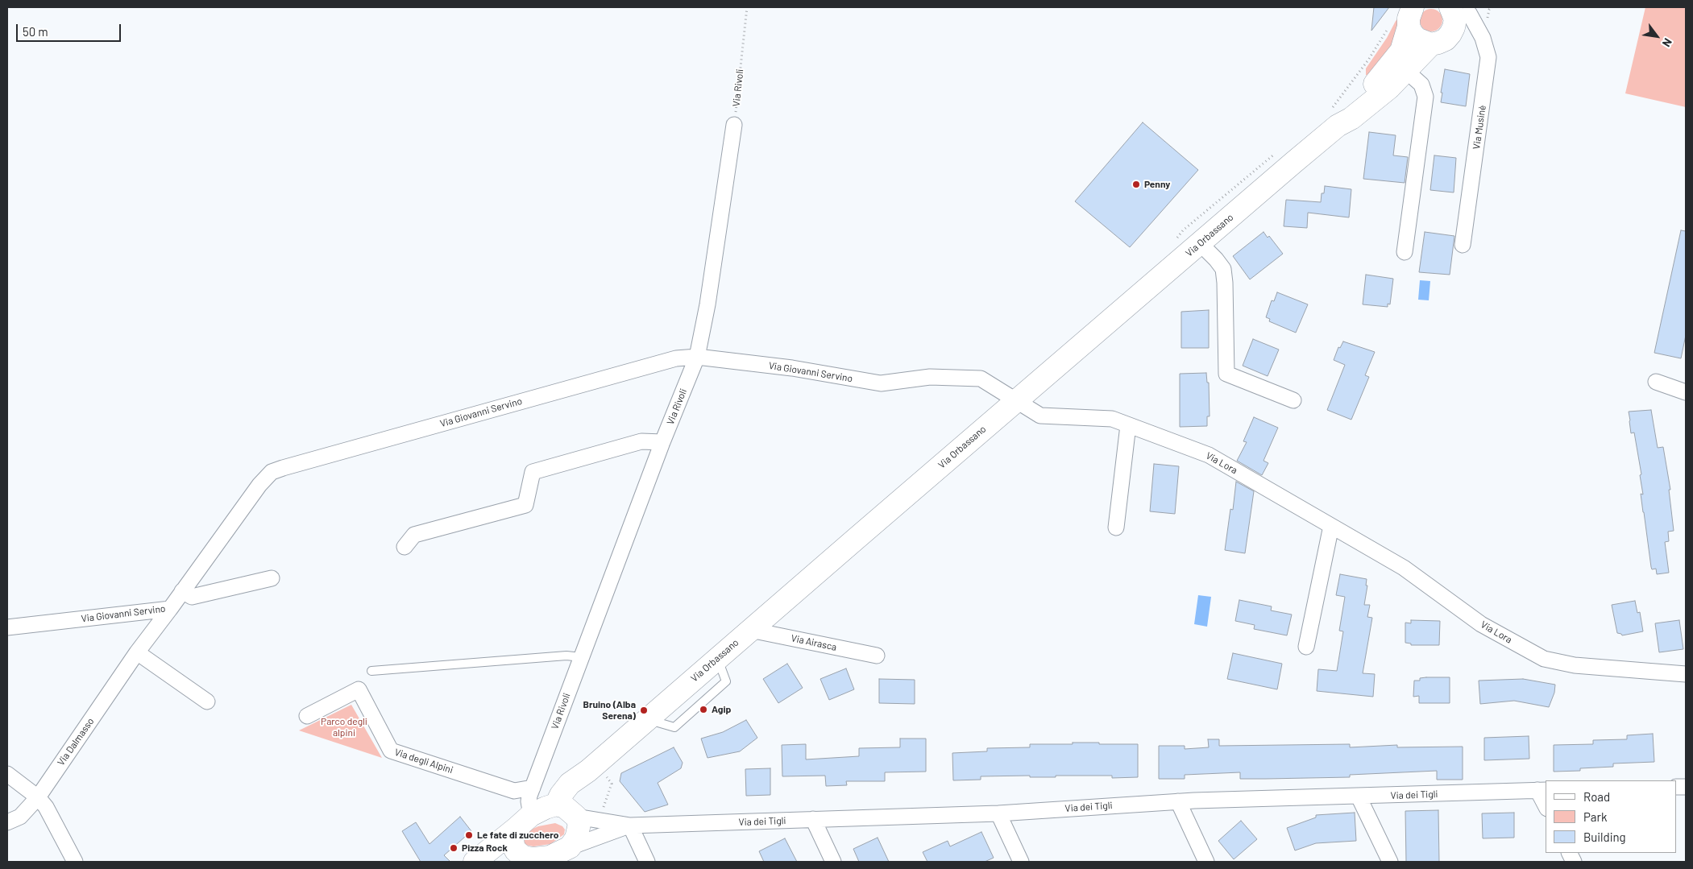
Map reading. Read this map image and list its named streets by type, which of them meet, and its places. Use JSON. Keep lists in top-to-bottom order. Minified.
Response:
{"streets":{"main road":["Via Orbassano"],"street":["Via Rivoli","Via Musinè","Via Giovanni Servino","Via Lora","Via Airasca","Via Dalmasso","Via degli Alpini","Via dei Tigli"]},"crossings":[["Via Rivoli","Via Orbassano"],["Via Rivoli","Via Giovanni Servino"],["Via Rivoli","Via degli Alpini"],["Via Rivoli","Via dei Tigli"],["Via Musinè","Via Orbassano"],["Via Orbassano","Via Giovanni Servino"],["Via Orbassano","Via Lora"],["Via Orbassano","Via Airasca"],["Via Orbassano","Via dei Tigli"],["Via Giovanni Servino","Via Lora"],["Via Giovanni Servino","Via Dalmasso"]],"parks":["Parco degli alpini"],"places":["Penny","Agip","Bruino (Alba Serena)","Le fate di zucchero","Pizza Rock"],"legend":["Road","Park","Building"],"scale_bar":"50 m","north":"bottom right"}
